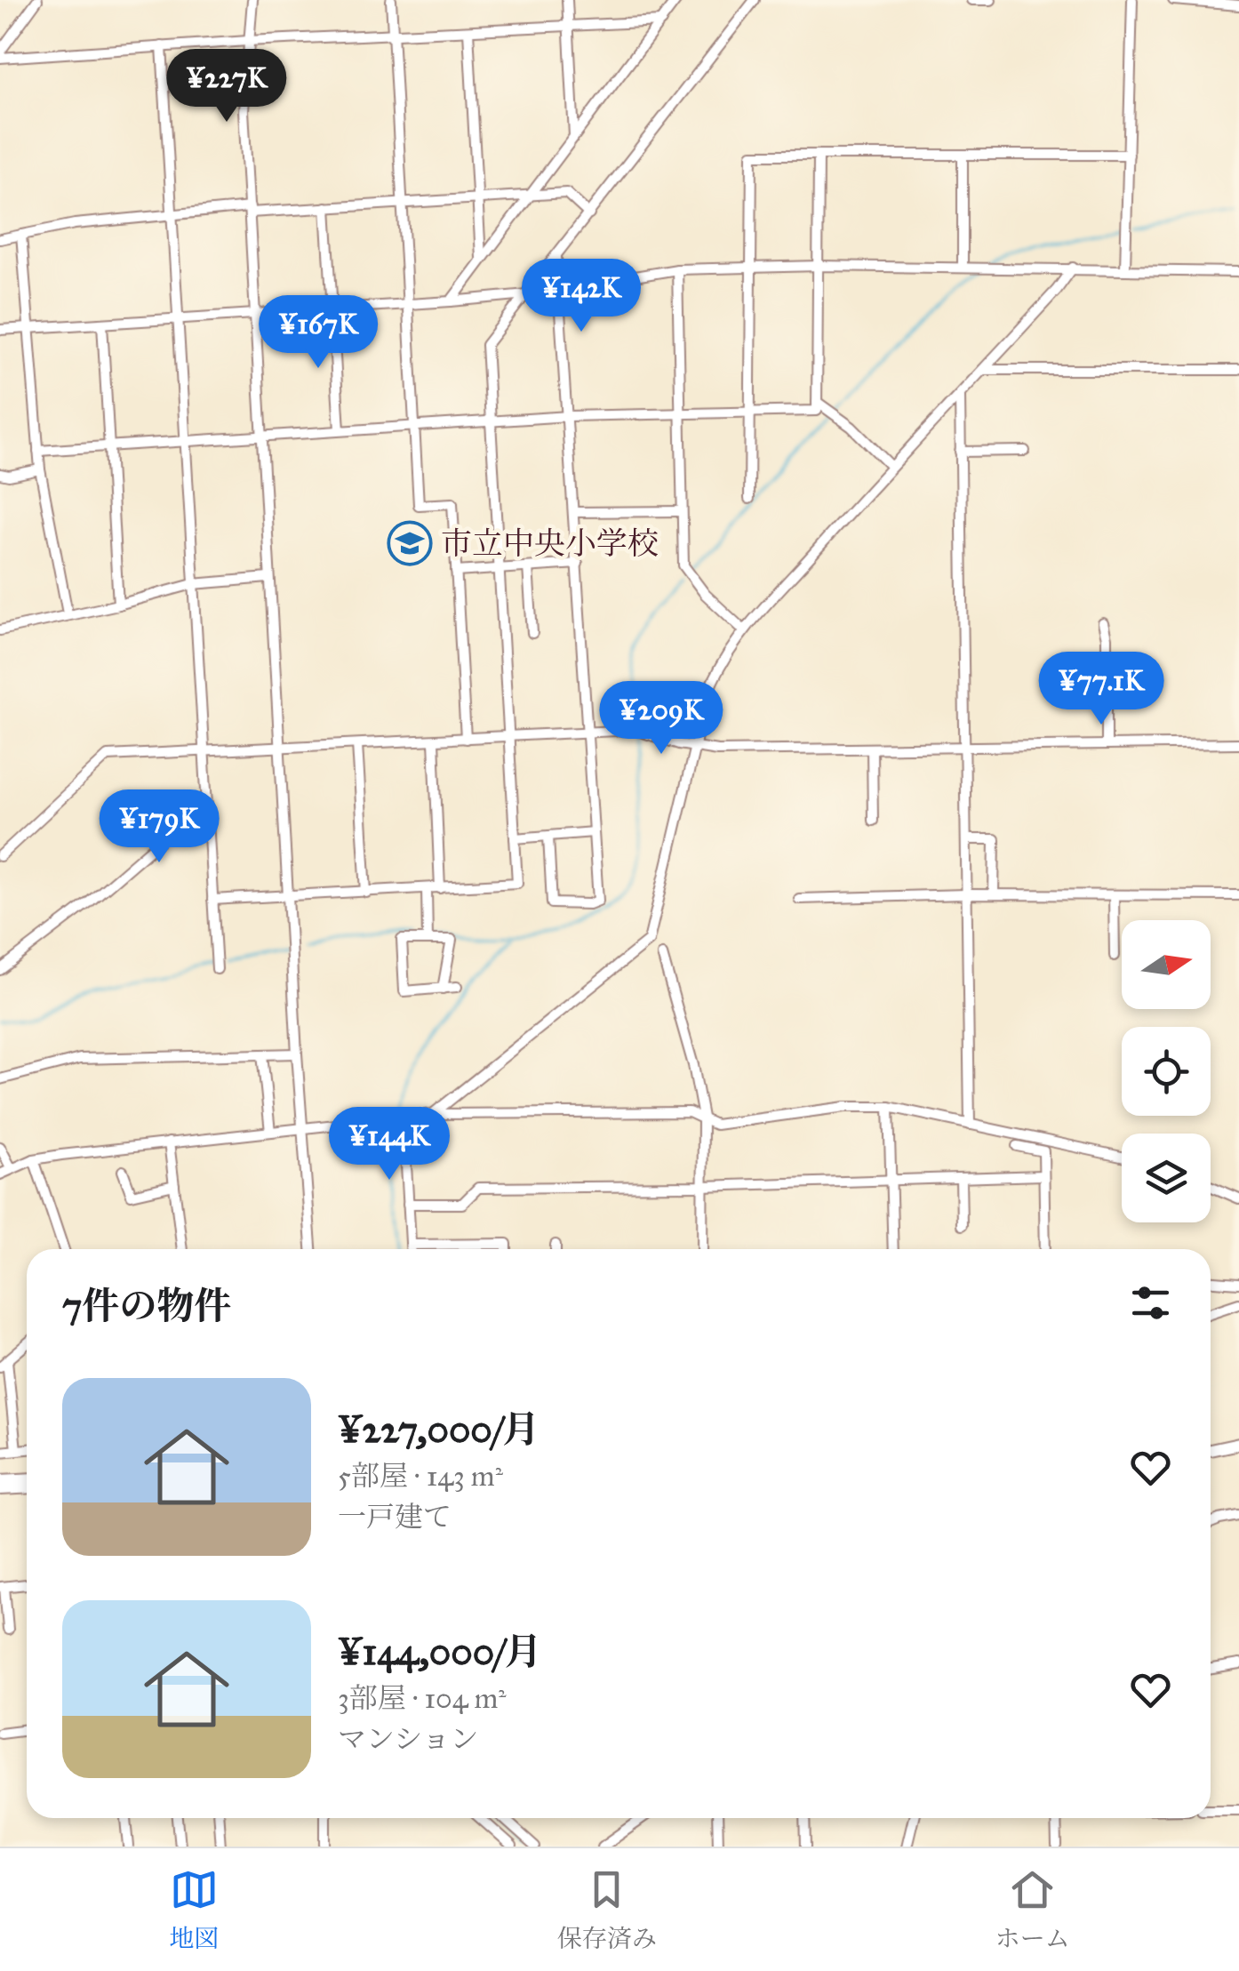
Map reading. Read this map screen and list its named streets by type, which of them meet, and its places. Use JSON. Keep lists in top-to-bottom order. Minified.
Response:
{"places":{"school or university":["市立中央小学校"]},"north":"right","page":{"price":["¥227K","¥142K","¥167K","¥77.1K","¥209K","¥179K","¥144K"],"heading":"7件の物件","list":[{"name":"¥227,000/月","note":"5部屋 · 143 m² · 一戸建て"},{"name":"¥144,000/月","note":"3部屋 · 104 m² · マンション"}],"tabs":["地図","保存済み","ホーム"]}}
